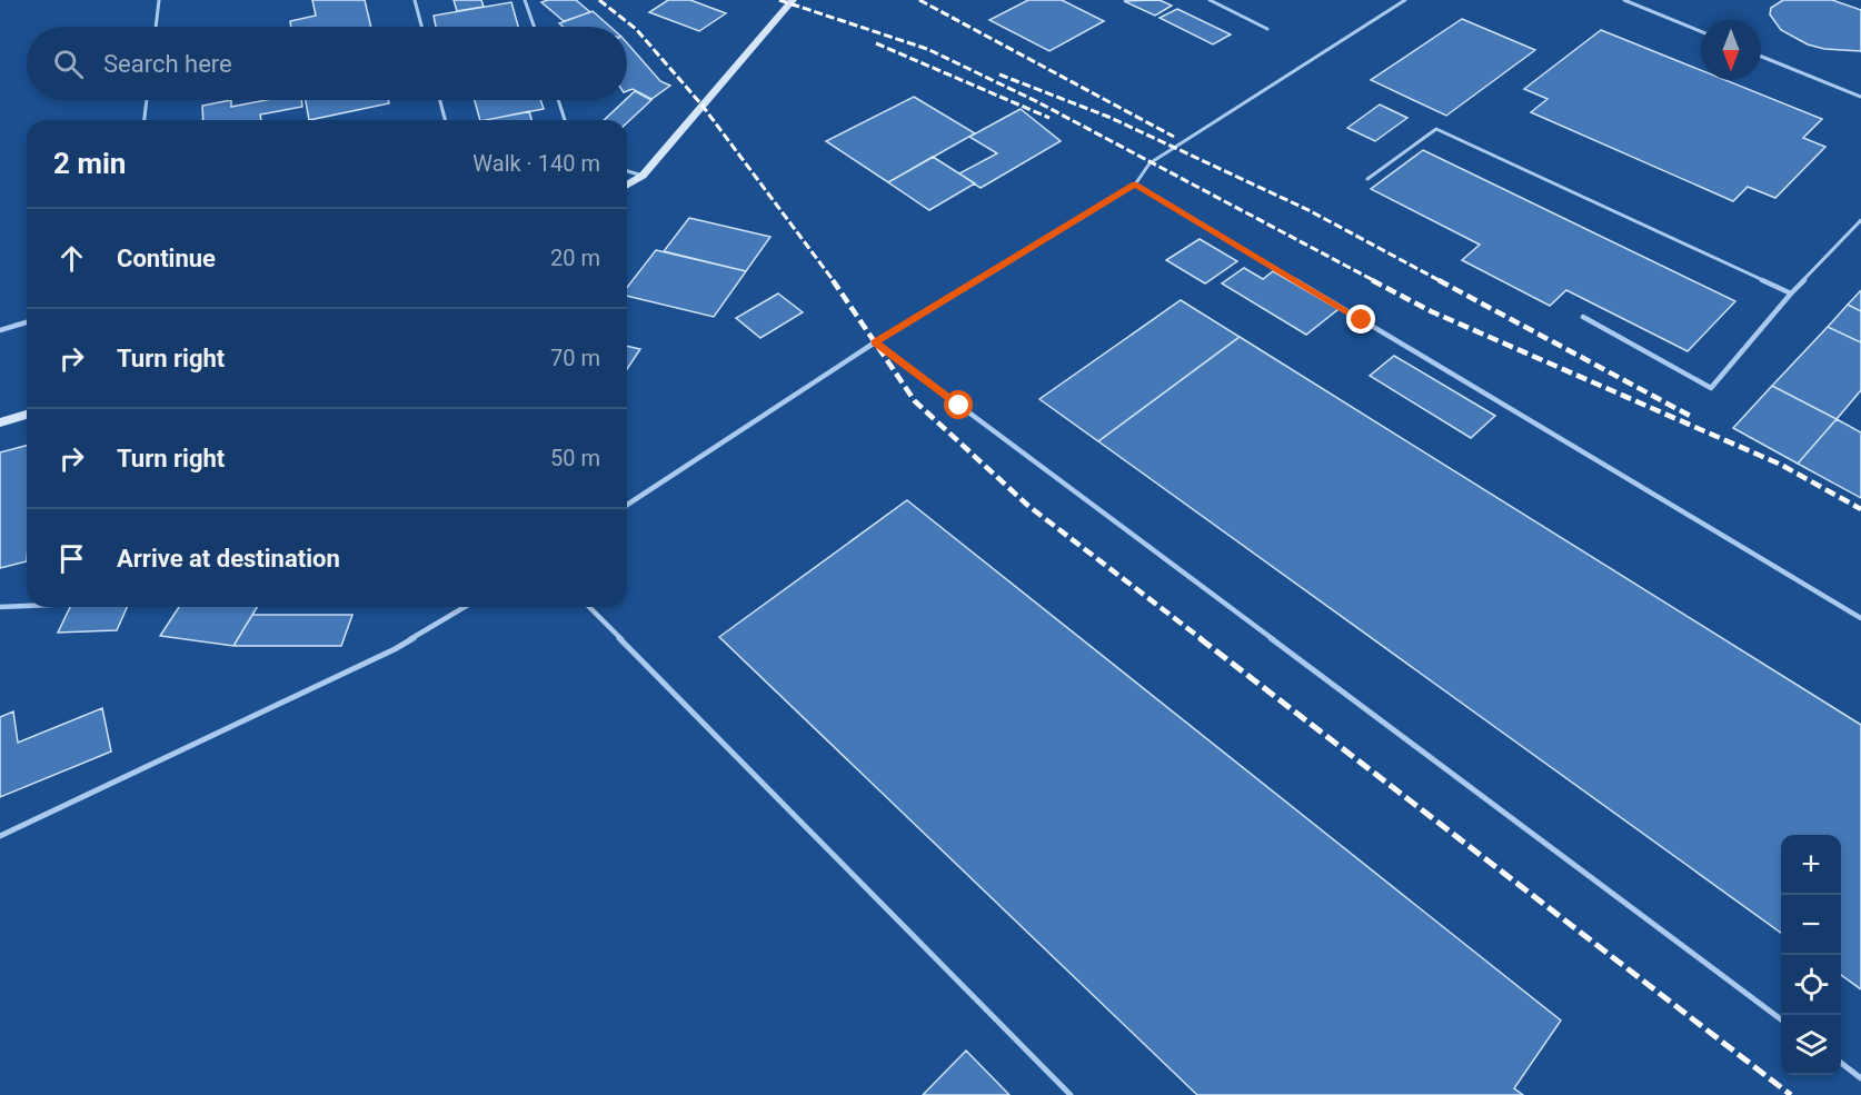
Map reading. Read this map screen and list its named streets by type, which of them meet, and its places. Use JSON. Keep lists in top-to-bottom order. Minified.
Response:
{"north":"bottom","page":{"search":"Search here","heading":["2 min","Walk · 140 m"],"list":[["Continue","20 m"],["Turn right","70 m"],["Turn right","50 m"],"Arrive at destination"],"map_buttons":["+","−"]}}
